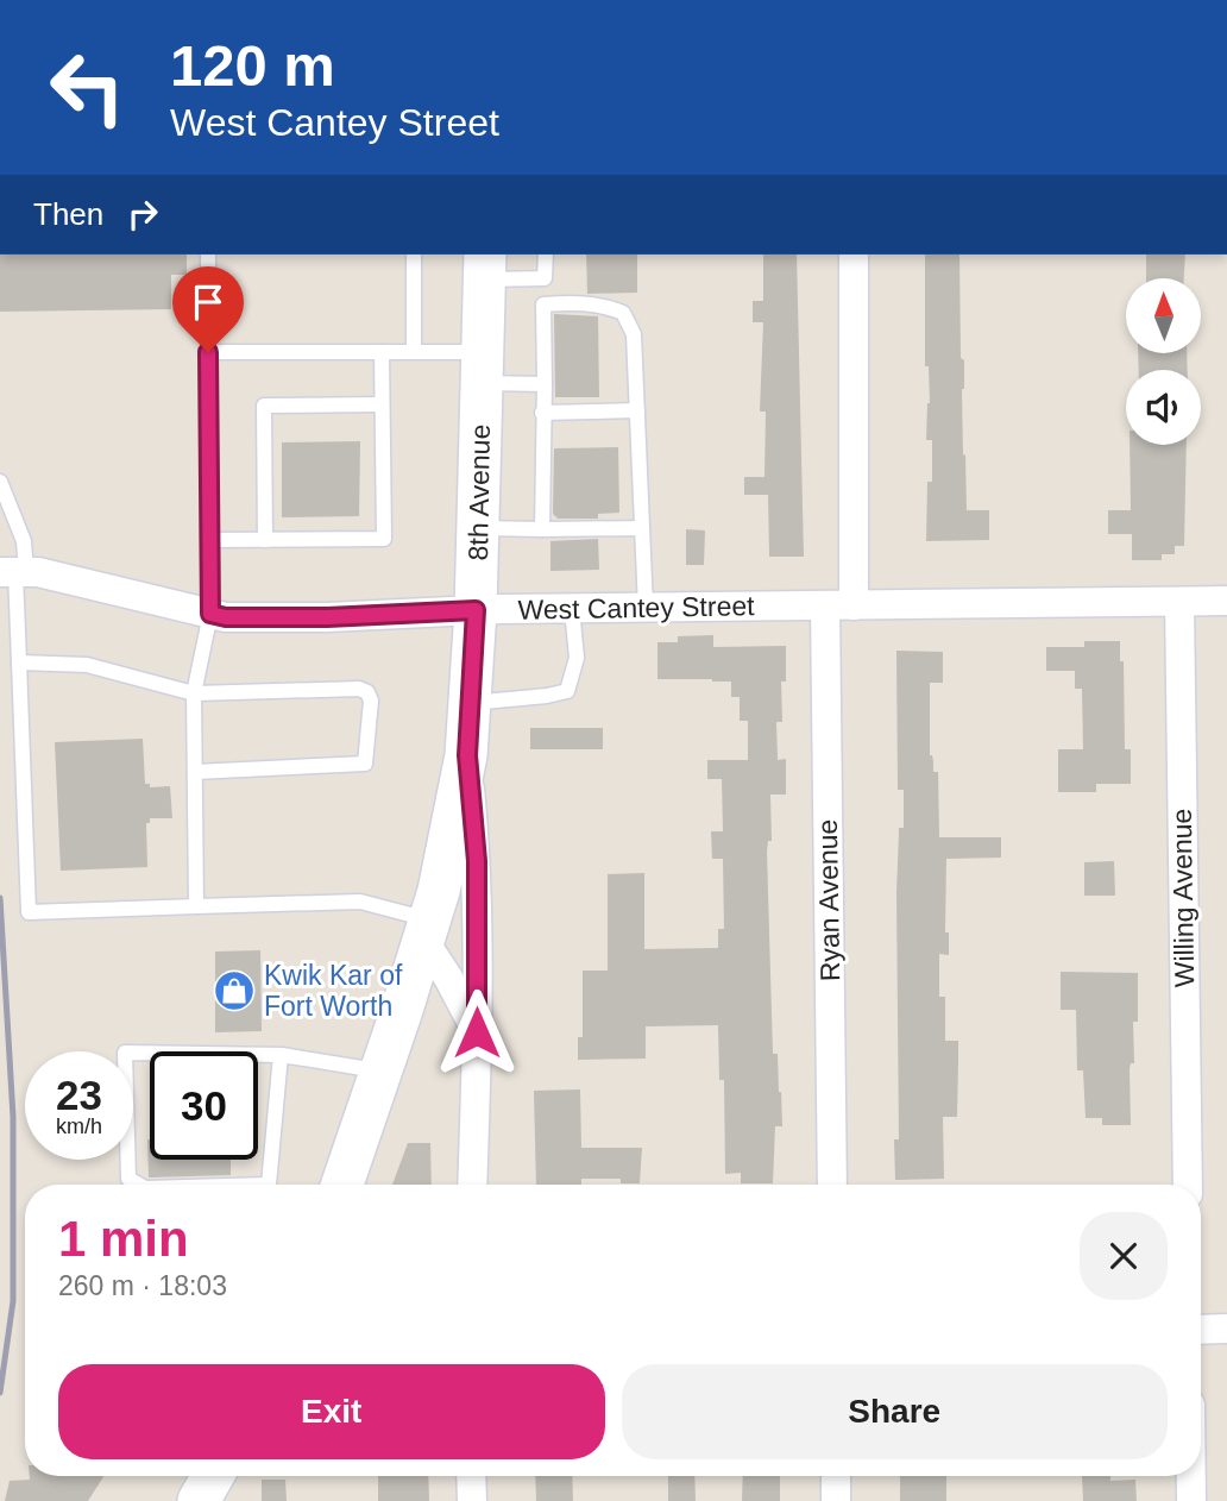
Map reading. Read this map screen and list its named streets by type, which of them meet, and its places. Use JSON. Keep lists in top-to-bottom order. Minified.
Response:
{"streets":{"main road":["8th Avenue"],"street":["West Cantey Street","Willing Avenue","Ryan Avenue"]},"crossings":[["8th Avenue","West Cantey Street"],["West Cantey Street","Willing Avenue"],["West Cantey Street","Ryan Avenue"]],"places":{"shop":["Kwik Kar of Fort Worth"]},"north":"top","page":{"turn":["120 m","West Cantey Street"],"then":"Then","speed":"23 km/h","limit":"30","heading":["1 min","260 m · 18:03"],"buttons":["Exit","Share"]}}
